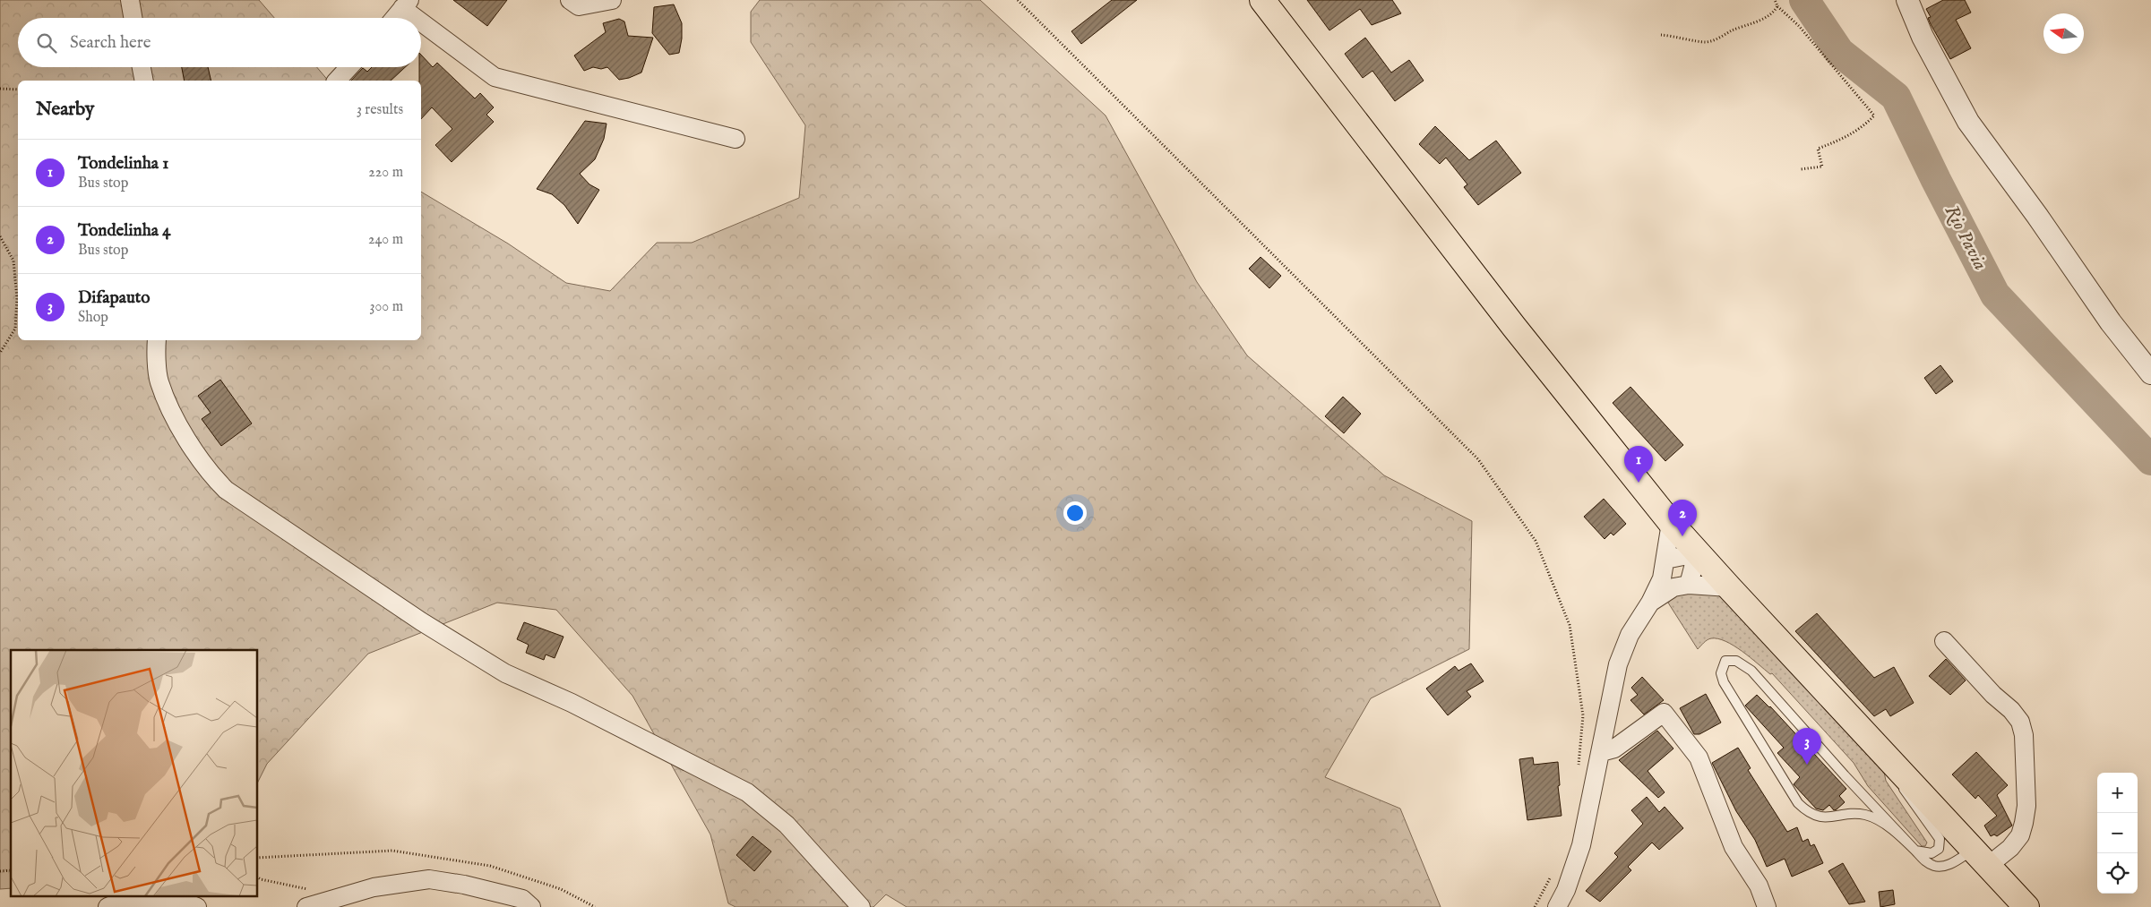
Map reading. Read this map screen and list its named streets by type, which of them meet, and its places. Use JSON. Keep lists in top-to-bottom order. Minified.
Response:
{"water":["Rio Pavia"],"north":"left","page":{"search":"Search here","heading":["Nearby","3 results"],"list":[{"mark":"1","name":"Tondelinha 1","note":"Bus stop","value":"220 m"},{"mark":"2","name":"Tondelinha 4","note":"Bus stop","value":"240 m"},{"mark":"3","name":"Difapauto","note":"Shop","value":"300 m"}],"pins":["1","2","3"],"map_buttons":["+","−"]}}
